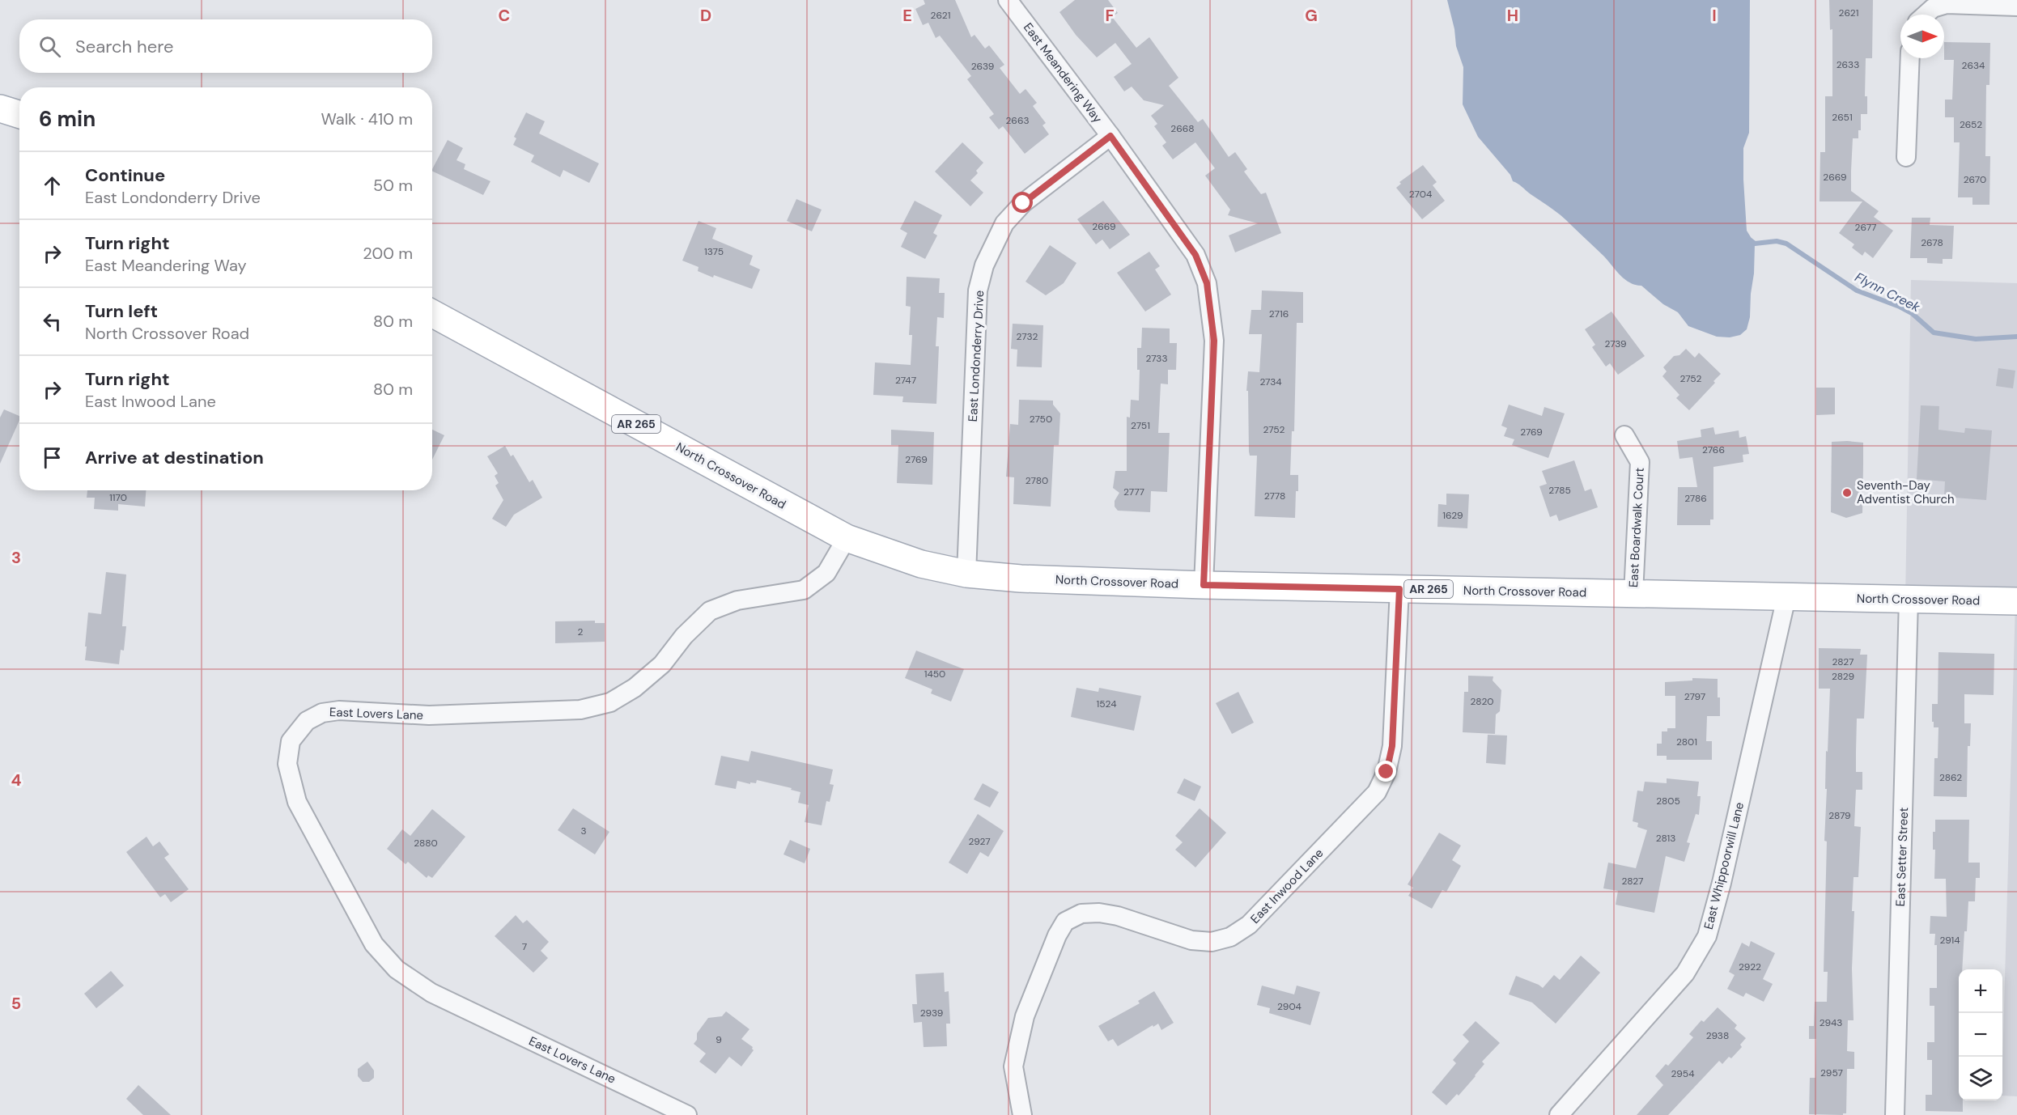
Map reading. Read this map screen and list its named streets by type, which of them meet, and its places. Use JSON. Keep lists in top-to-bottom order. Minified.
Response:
{"streets":{"main road":["AR 265","North Crossover Road"],"street":["East Meandering Way","East Londonderry Drive","East Boardwalk Court","East Lovers Lane","East Setter Street","East Whippoorwill Lane","East Inwood Lane"]},"crossings":[["East Meandering Way","East Londonderry Drive"],["East Meandering Way","North Crossover Road"],["East Londonderry Drive","North Crossover Road"],["North Crossover Road","East Boardwalk Court"],["North Crossover Road","East Lovers Lane"],["North Crossover Road","East Setter Street"],["North Crossover Road","East Whippoorwill Lane"],["North Crossover Road","East Inwood Lane"]],"water":["Flynn Creek"],"places":["Seventh-Day Adventist Church"],"house_numbers":["2621","2621","2633","2634","2639","2651","2663","2652","2668","2669","2670","2704","2669","2677","2678","1375","2716","2732","2739","2733","2752","2747","2734","2750","2751","2752","2769","2766","2769","2780","2785","2777","2778","1170","2786","1629","2","2827","1450","2829","2797","2820","1524","2801","2862","2805","2879","3","2813","2927","2880","2827","2914","7","2922","2904","2939","2943","2938","9","2957","2954"],"north":"right","page":{"search":"Search here","heading":["6 min","Walk · 410 m"],"list":[["Continue","East Londonderry Drive","50 m"],["Turn right","East Meandering Way","200 m"],["Turn left","North Crossover Road","80 m"],["Turn right","East Inwood Lane","80 m"],"Arrive at destination"],"map_buttons":["+","−"]},"grid":{"columns":["C","D","E","F","G","H","I"],"rows":["3","4","5"]}}
